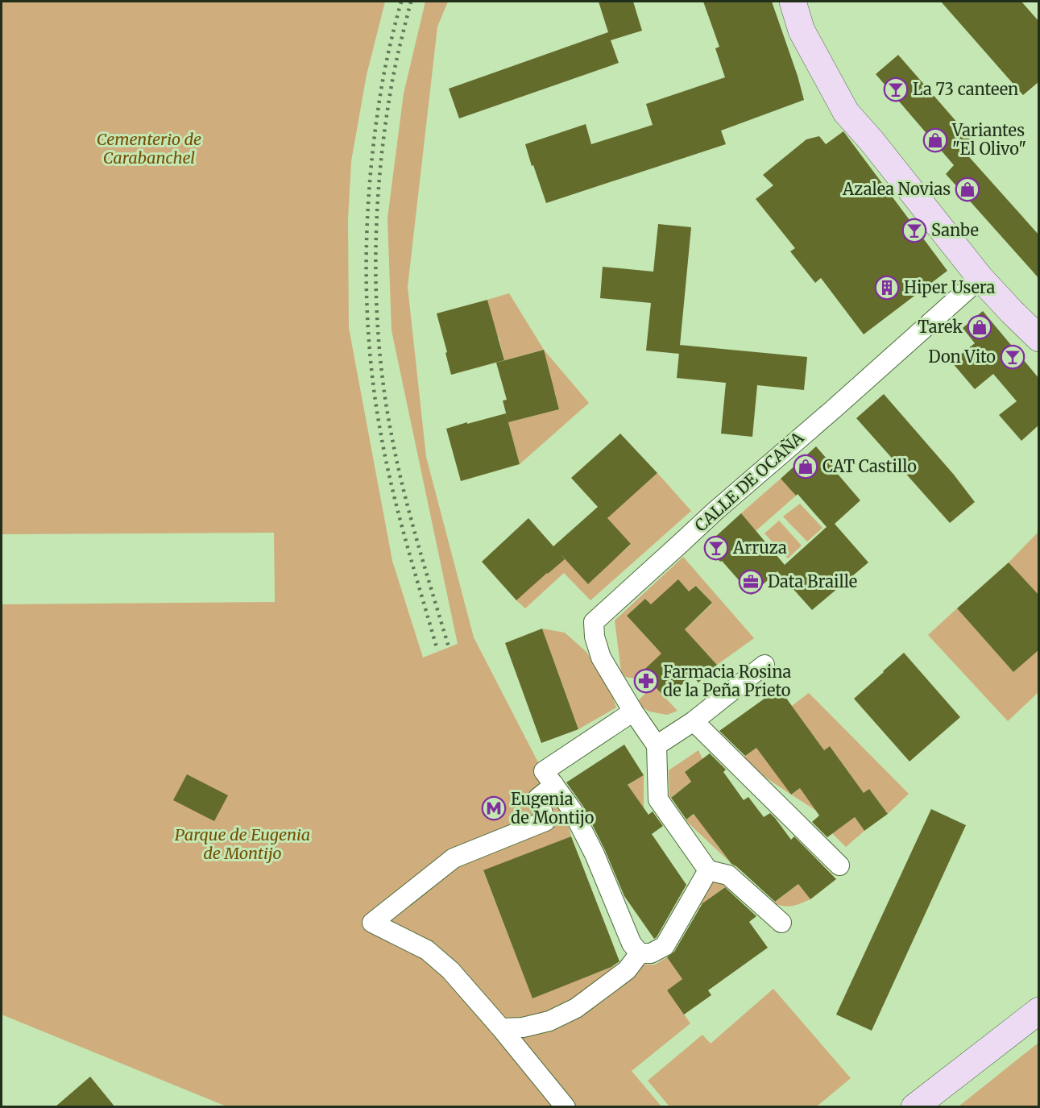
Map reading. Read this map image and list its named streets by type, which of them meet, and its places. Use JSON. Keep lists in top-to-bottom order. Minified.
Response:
{"streets":{"street":["CALLE DE OCAÑA"]},"parks":["Cementerio de Carabanchel","Parque de Eugenia de Montijo"],"places":{"bar":["La 73 canteen","Sanbe","Don Vito","Arruza"],"shop":["Variantes \"El Olivo\"","Azalea Novias","Tarek","CAT Castillo"],"building":["Hiper Usera"],"office":["Data Braille"],"pharmacy":["Farmacia Rosina de la Peña Prieto"],"metro station":["Eugenia de Montijo"]}}
